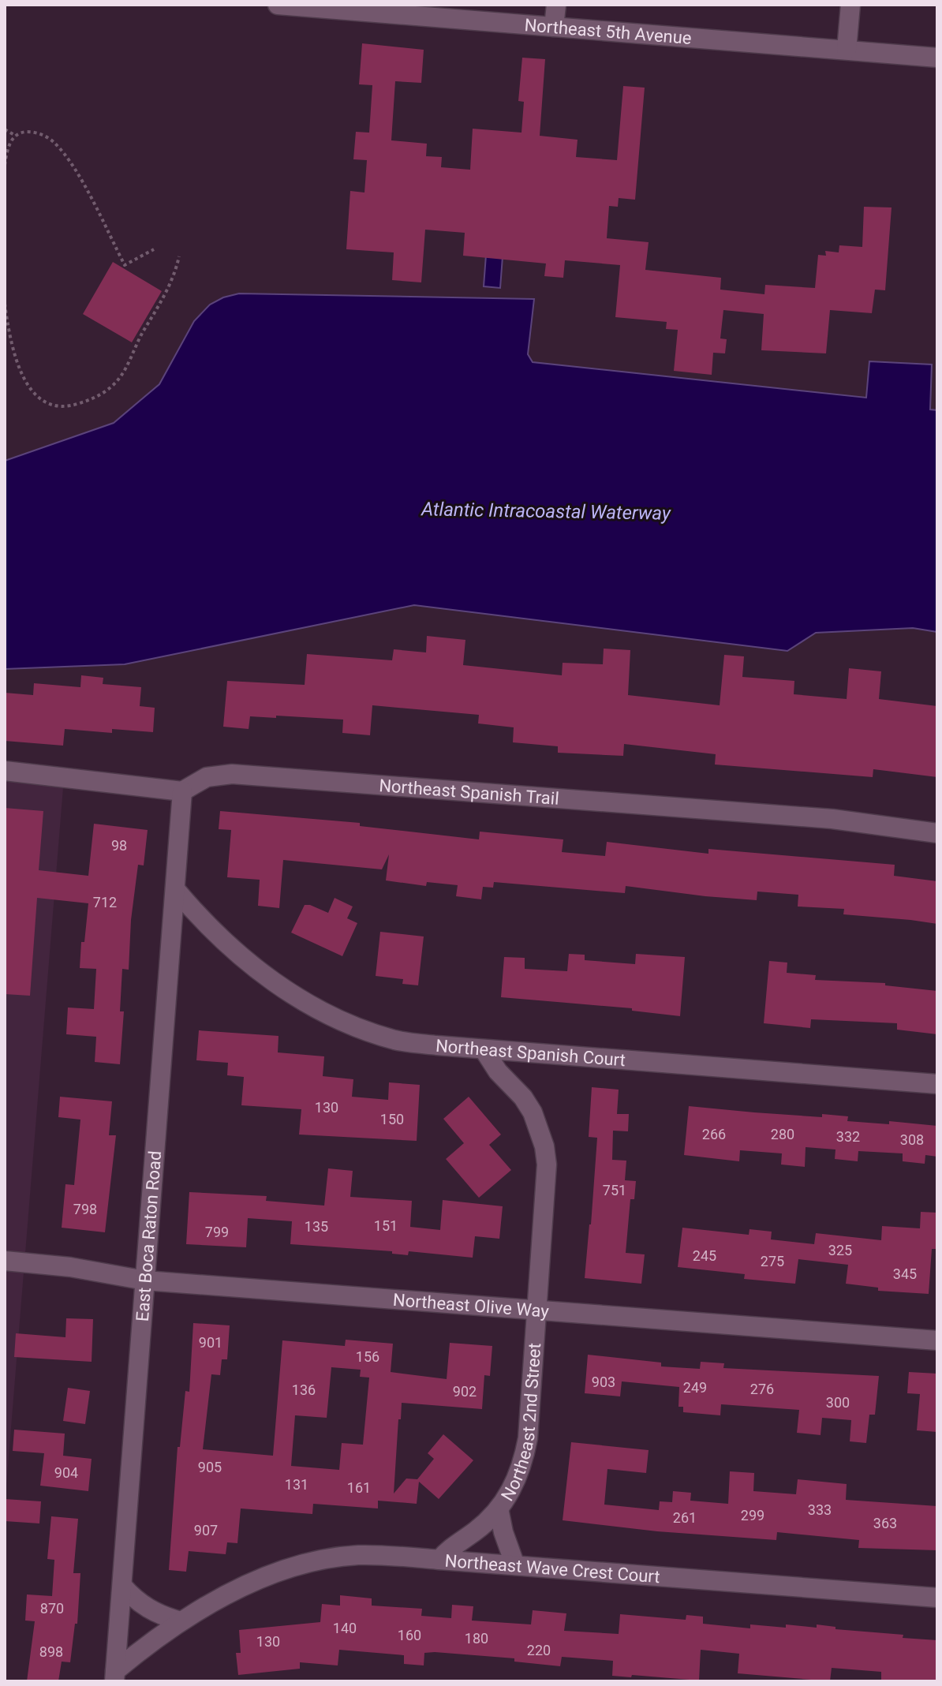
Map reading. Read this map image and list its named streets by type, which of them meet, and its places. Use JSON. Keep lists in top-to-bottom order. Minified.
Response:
{"streets":{"street":["Northeast 5th Avenue","Northeast Spanish Trail","Northeast Spanish Court","East Boca Raton Road","Northeast Olive Way","Northeast 2nd Street","Northeast Wave Crest Court"]},"crossings":[["Northeast Spanish Trail","East Boca Raton Road"],["Northeast Spanish Court","East Boca Raton Road"],["Northeast Spanish Court","Northeast 2nd Street"],["East Boca Raton Road","Northeast Olive Way"],["East Boca Raton Road","Northeast Wave Crest Court"],["Northeast Olive Way","Northeast 2nd Street"],["Northeast 2nd Street","Northeast Wave Crest Court"]],"water":["Atlantic Intracoastal Waterway"],"house_numbers":["98","712","130","150","266","280","332","308","751","798","151","135","799","325","245","275","345","901","156","903","249","276","136","902","300","905","904","131","161","333","299","261","363","907","870","140","160","180","130","220","898"]}
